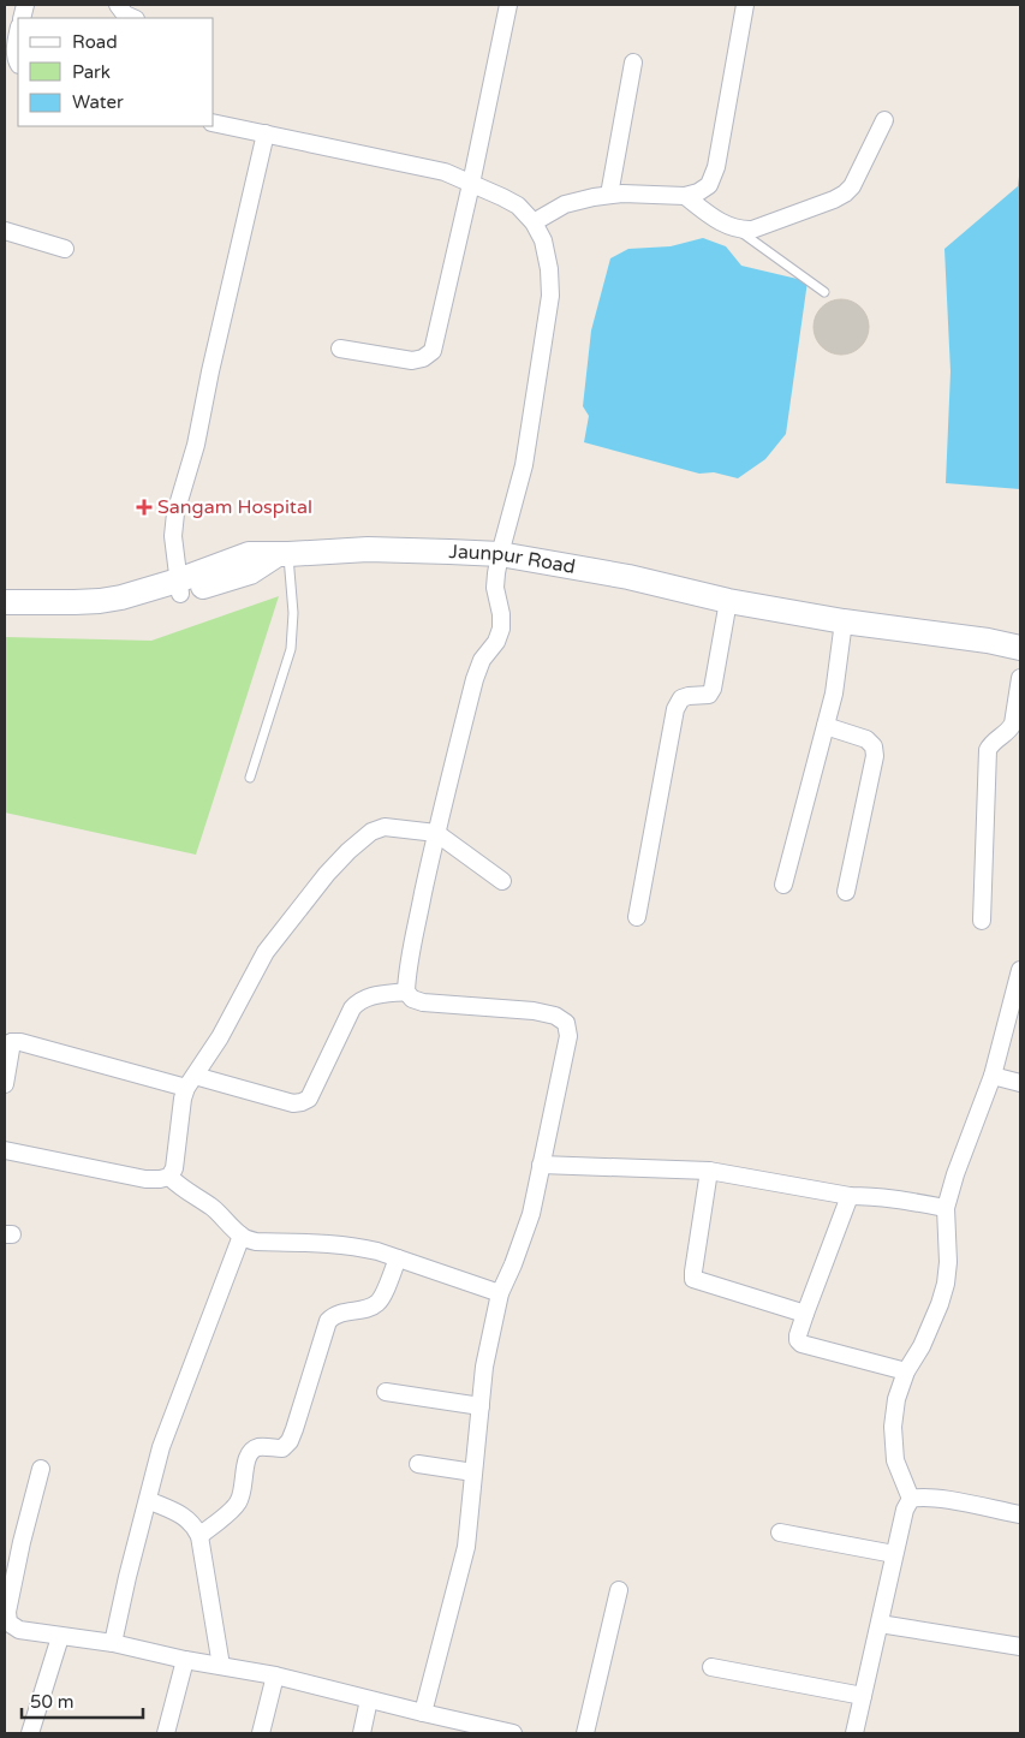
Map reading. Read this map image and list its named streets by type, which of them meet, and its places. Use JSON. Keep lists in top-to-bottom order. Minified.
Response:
{"streets":{"street":["Jaunpur Road"]},"places":{"health":["Sangam Hospital"]},"legend":["Road","Park","Water"],"scale_bar":"50 m"}
